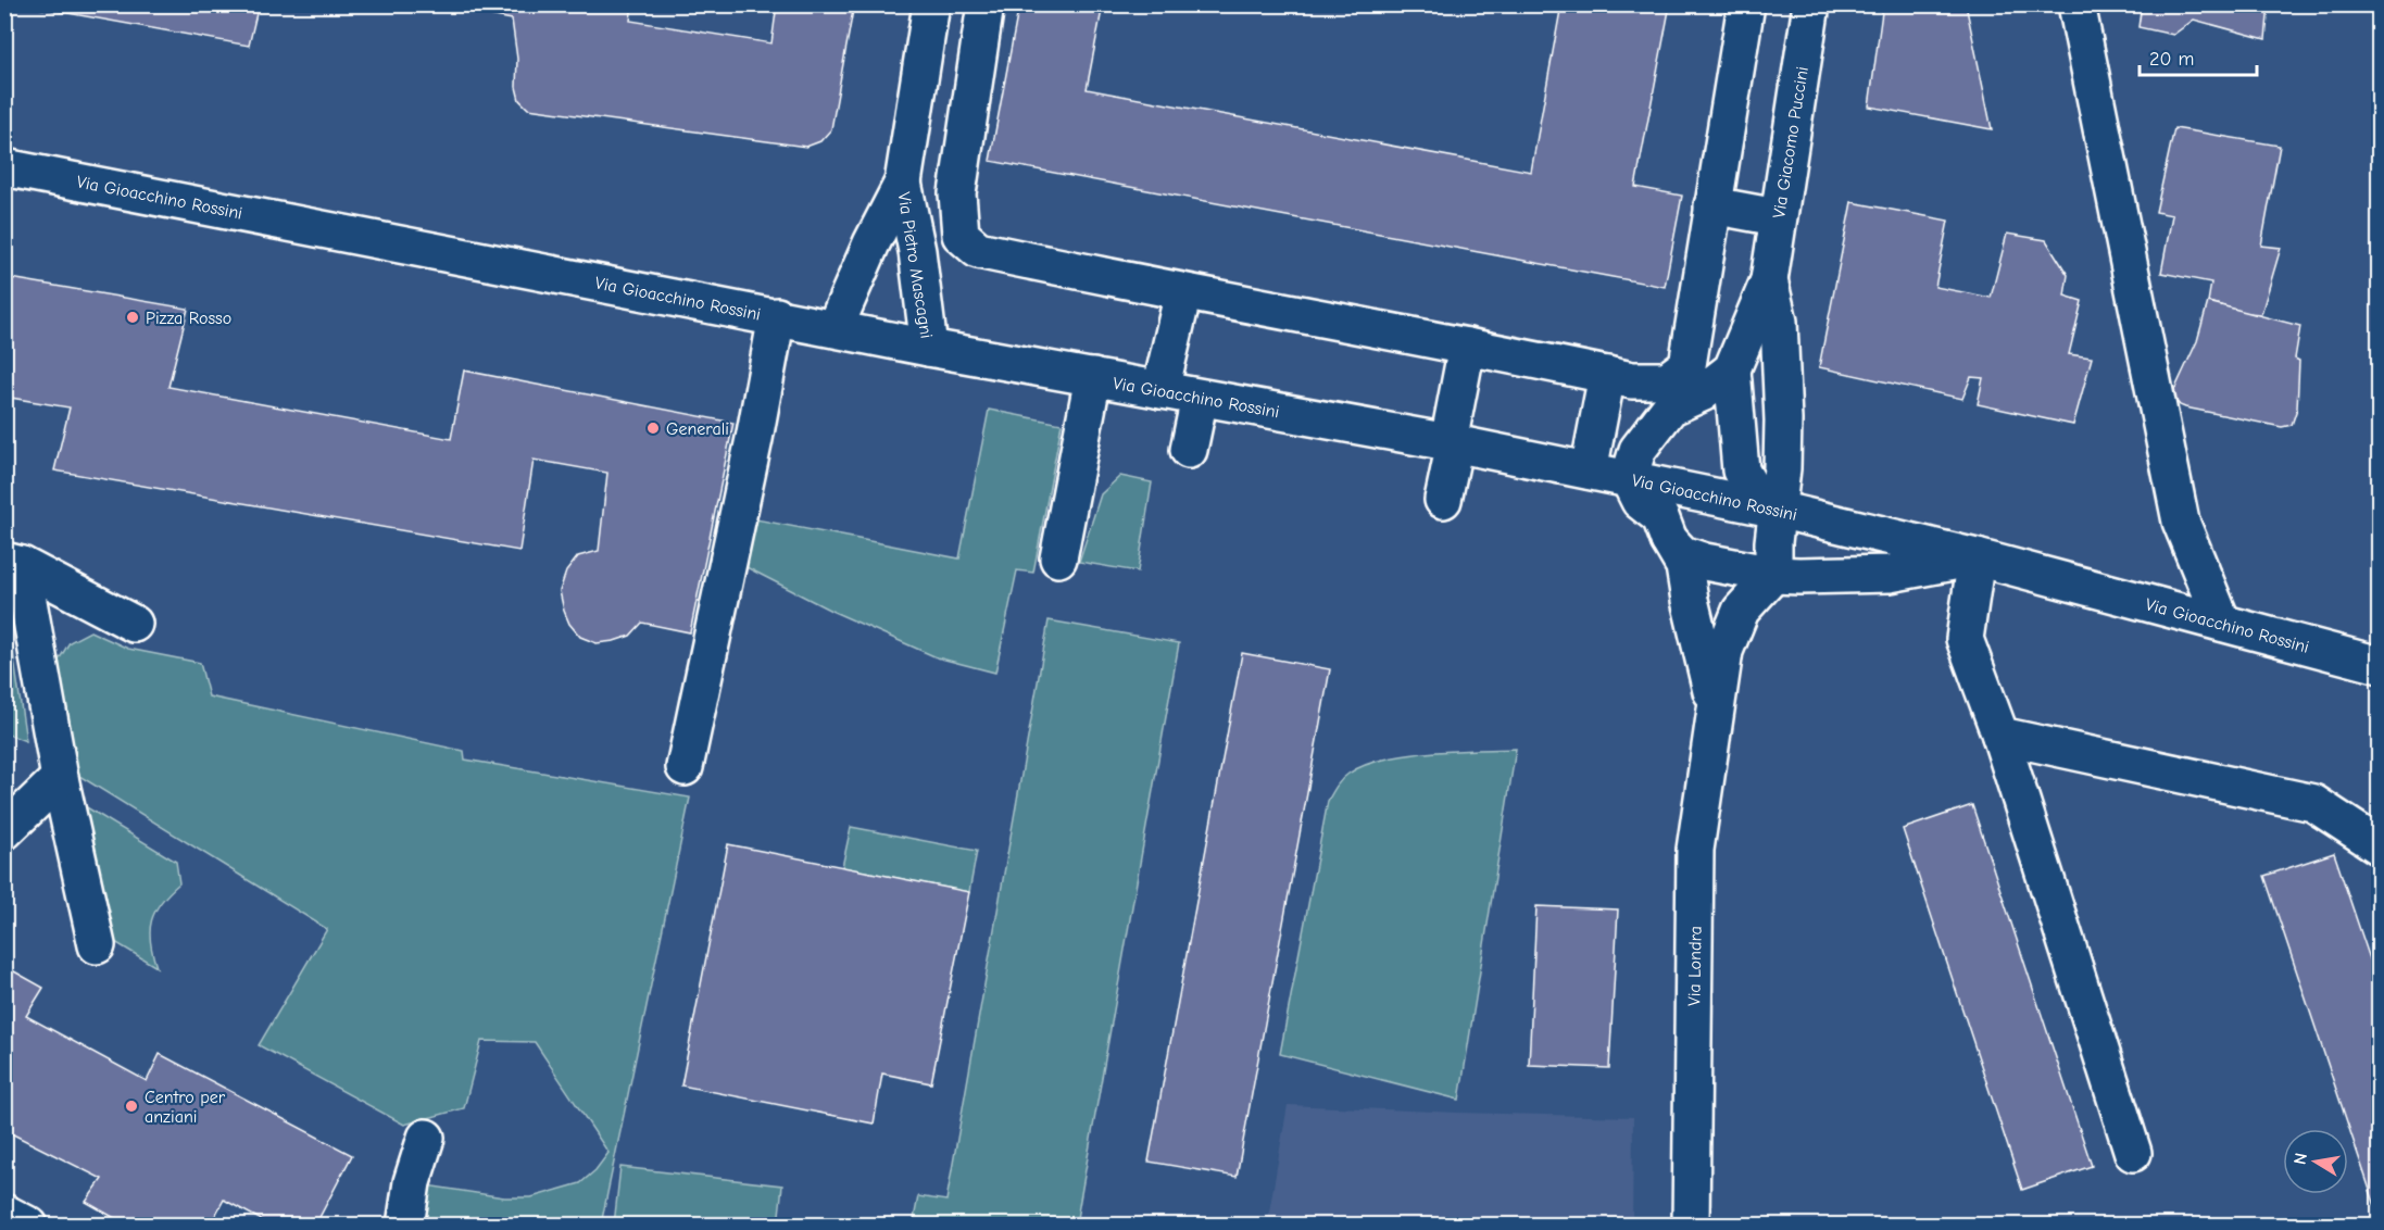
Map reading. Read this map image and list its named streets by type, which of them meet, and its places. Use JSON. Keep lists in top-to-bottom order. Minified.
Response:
{"streets":{"street":["Via Giacomo Puccini","Via Gioacchino Rossini","Via Pietro Mascagni","Via Londra"]},"crossings":[["Via Giacomo Puccini","Via Gioacchino Rossini"],["Via Giacomo Puccini","Via Londra"],["Via Gioacchino Rossini","Via Pietro Mascagni"],["Via Gioacchino Rossini","Via Londra"]],"places":["Pizza Rosso","Generali","Centro per anziani"],"scale_bar":"20 m","north":"left"}
